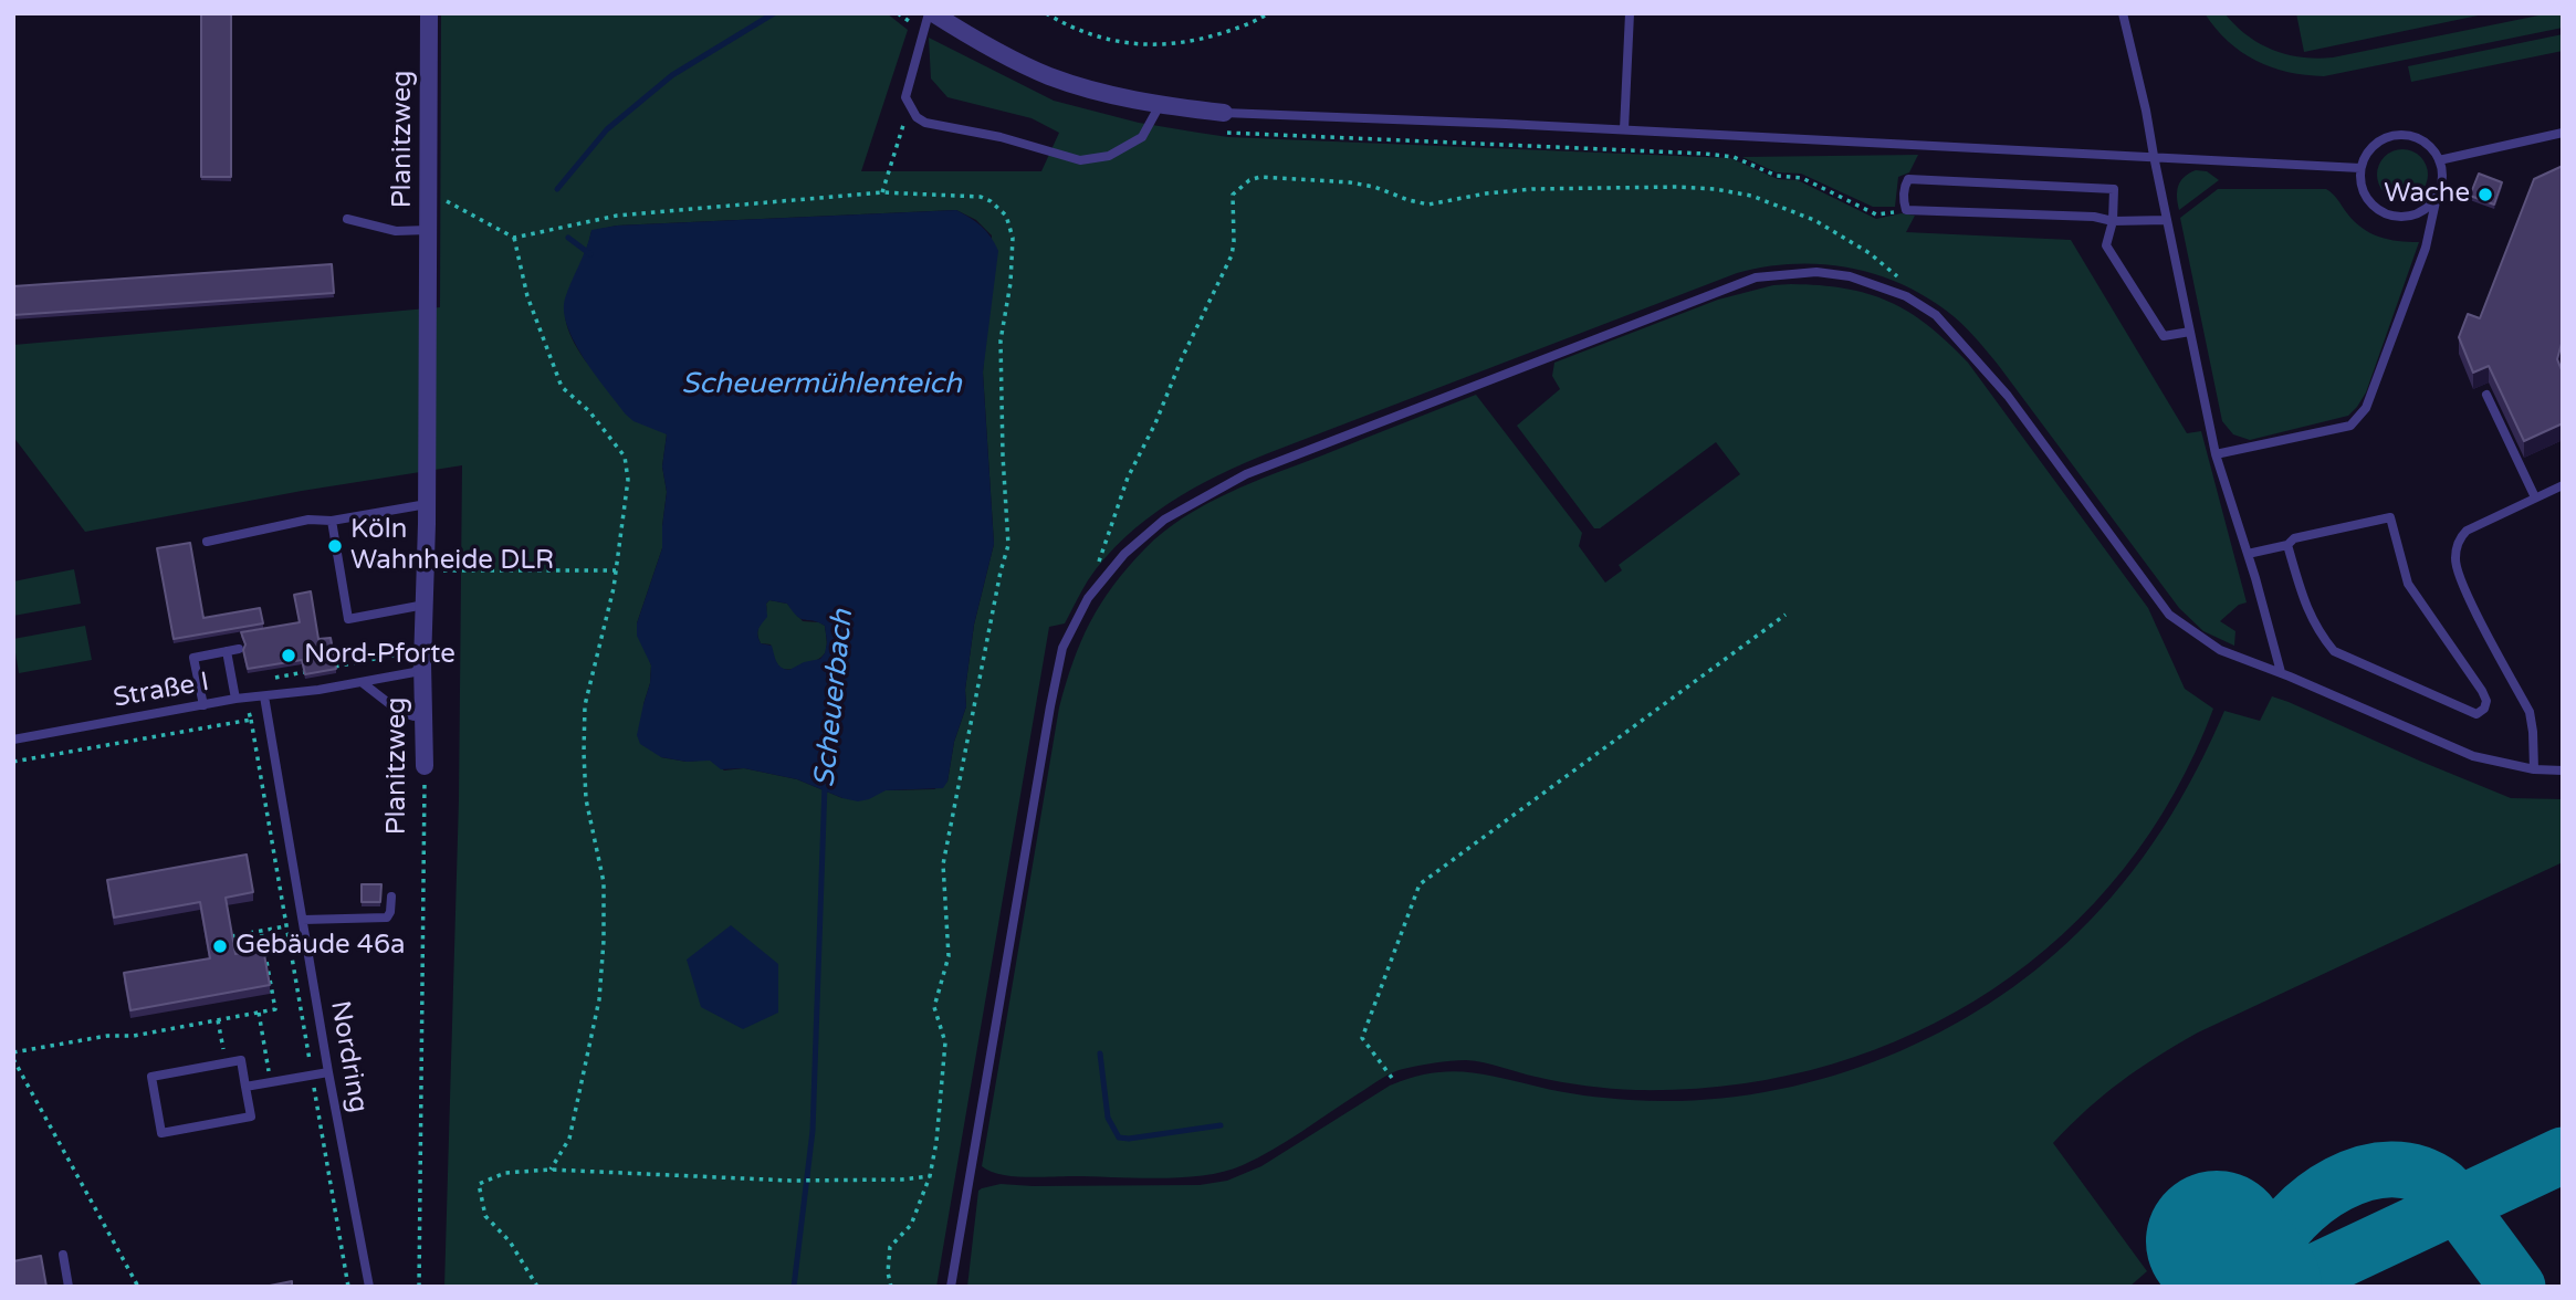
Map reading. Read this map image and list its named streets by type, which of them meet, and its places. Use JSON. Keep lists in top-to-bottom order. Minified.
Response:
{"streets":{"street":["Planitzweg"],"lane":["Straße I","Nordring"]},"crossings":[["Planitzweg","Straße I"],["Straße I","Nordring"]],"water":["Scheuermühlenteich","Scheuerbach"],"places":["Wache","Köln Wahnheide DLR","Nord-Pforte","Gebäude 46a"]}
